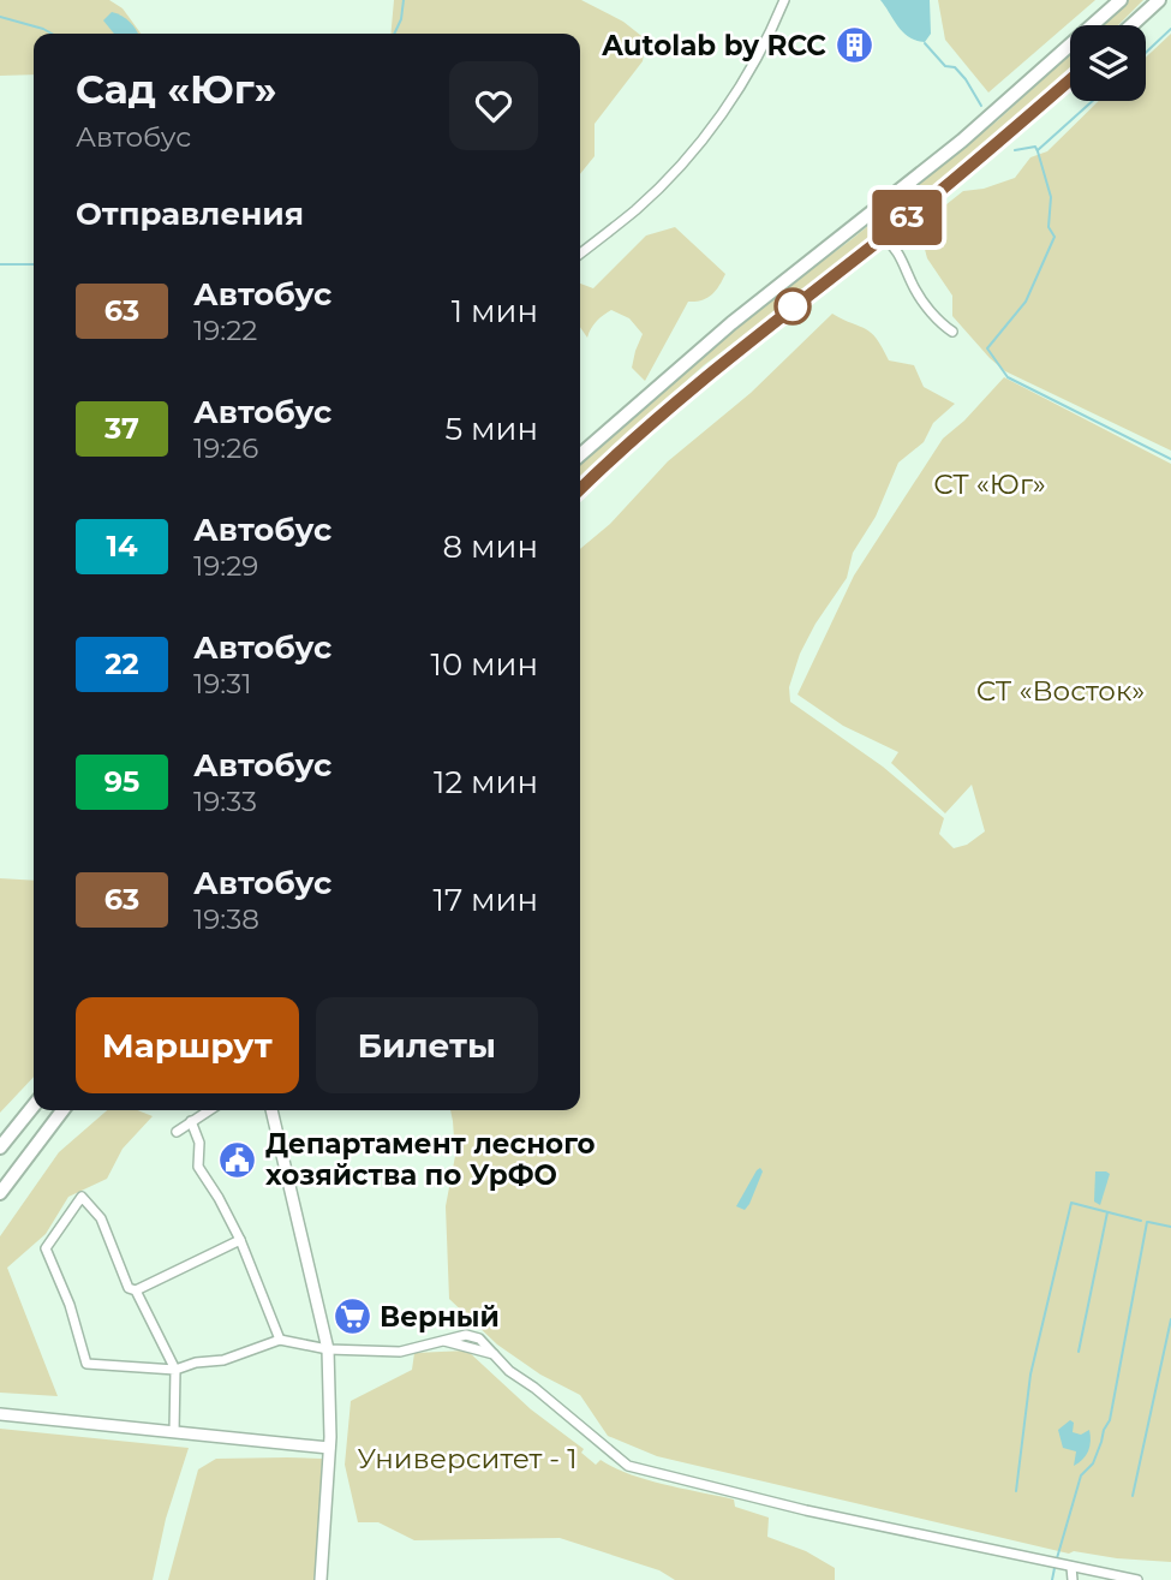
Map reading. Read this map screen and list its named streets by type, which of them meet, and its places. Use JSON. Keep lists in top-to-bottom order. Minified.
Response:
{"parks":["СТ «Юг»","СТ «Восток»","Университет - 1"],"places":{"building":["Autolab by RCC"],"public building":["Департамент лесного хозяйства по УрФО"],"supermarket":["Верный"]},"lines":["bus line 63"],"page":{"on_map":"63","heading":[["Сад «Юг»","Автобус"],"Отправления"],"list":[{"mark":"63","name":"Автобус","note":"19:22","value":"1 мин"},{"mark":"37","name":"Автобус","note":"19:26","value":"5 мин"},{"mark":"14","name":"Автобус","note":"19:29","value":"8 мин"},{"mark":"22","name":"Автобус","note":"19:31","value":"10 мин"},{"mark":"95","name":"Автобус","note":"19:33","value":"12 мин"},{"mark":"63","name":"Автобус","note":"19:38","value":"17 мин"}],"buttons":["Маршрут","Билеты"]}}
